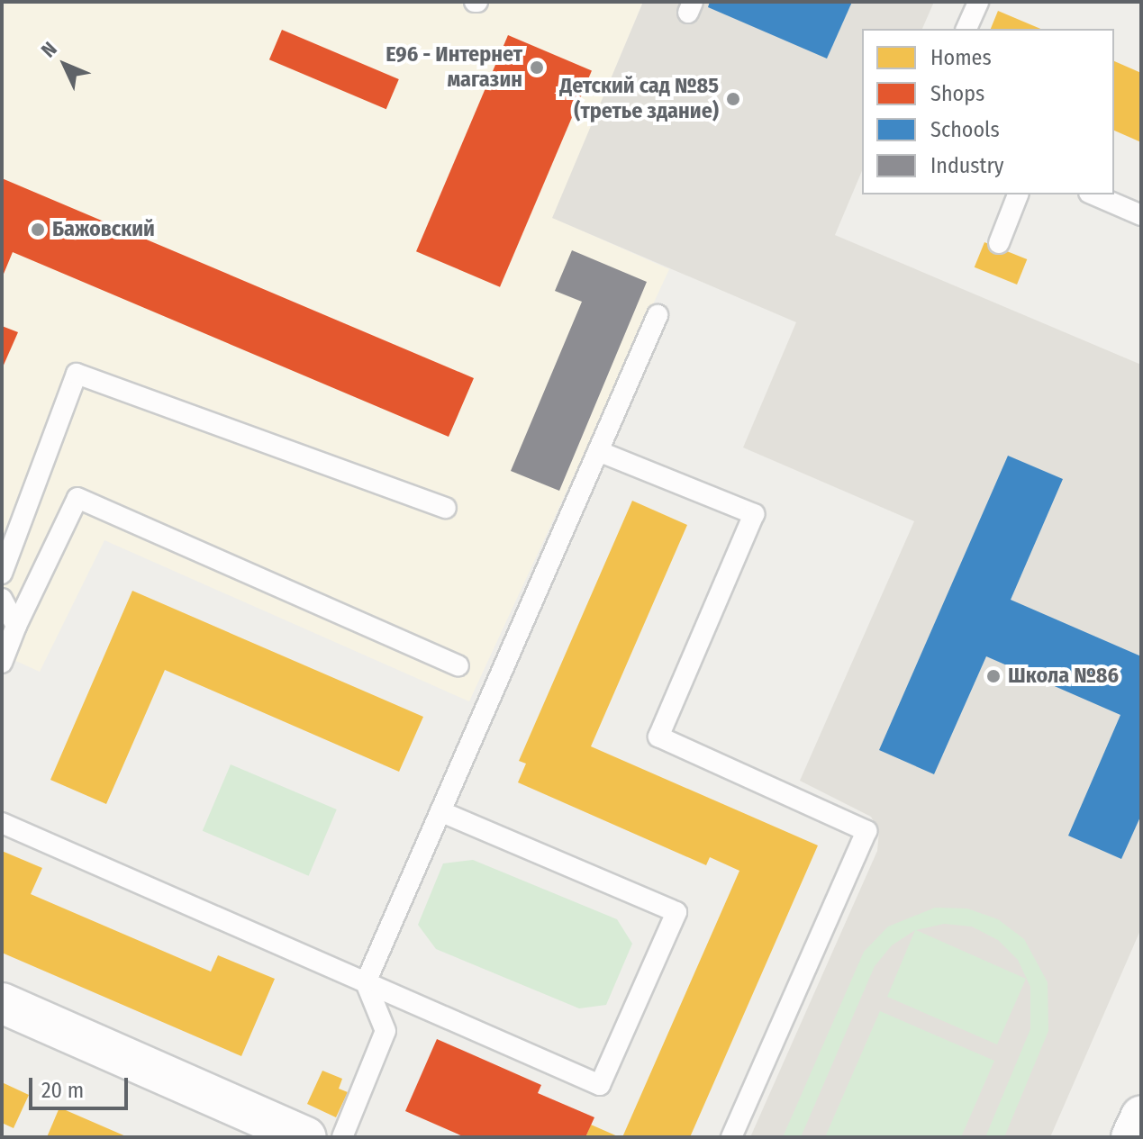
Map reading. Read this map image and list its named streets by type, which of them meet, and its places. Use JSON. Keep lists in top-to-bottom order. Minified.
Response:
{"places":["Е96 - Интернет магазин","Детский сад №85 (третье здание)","Бажовский","Школа №86"],"legend":["Homes","Shops","Schools","Industry"],"scale_bar":"20 m","north":"top left"}
